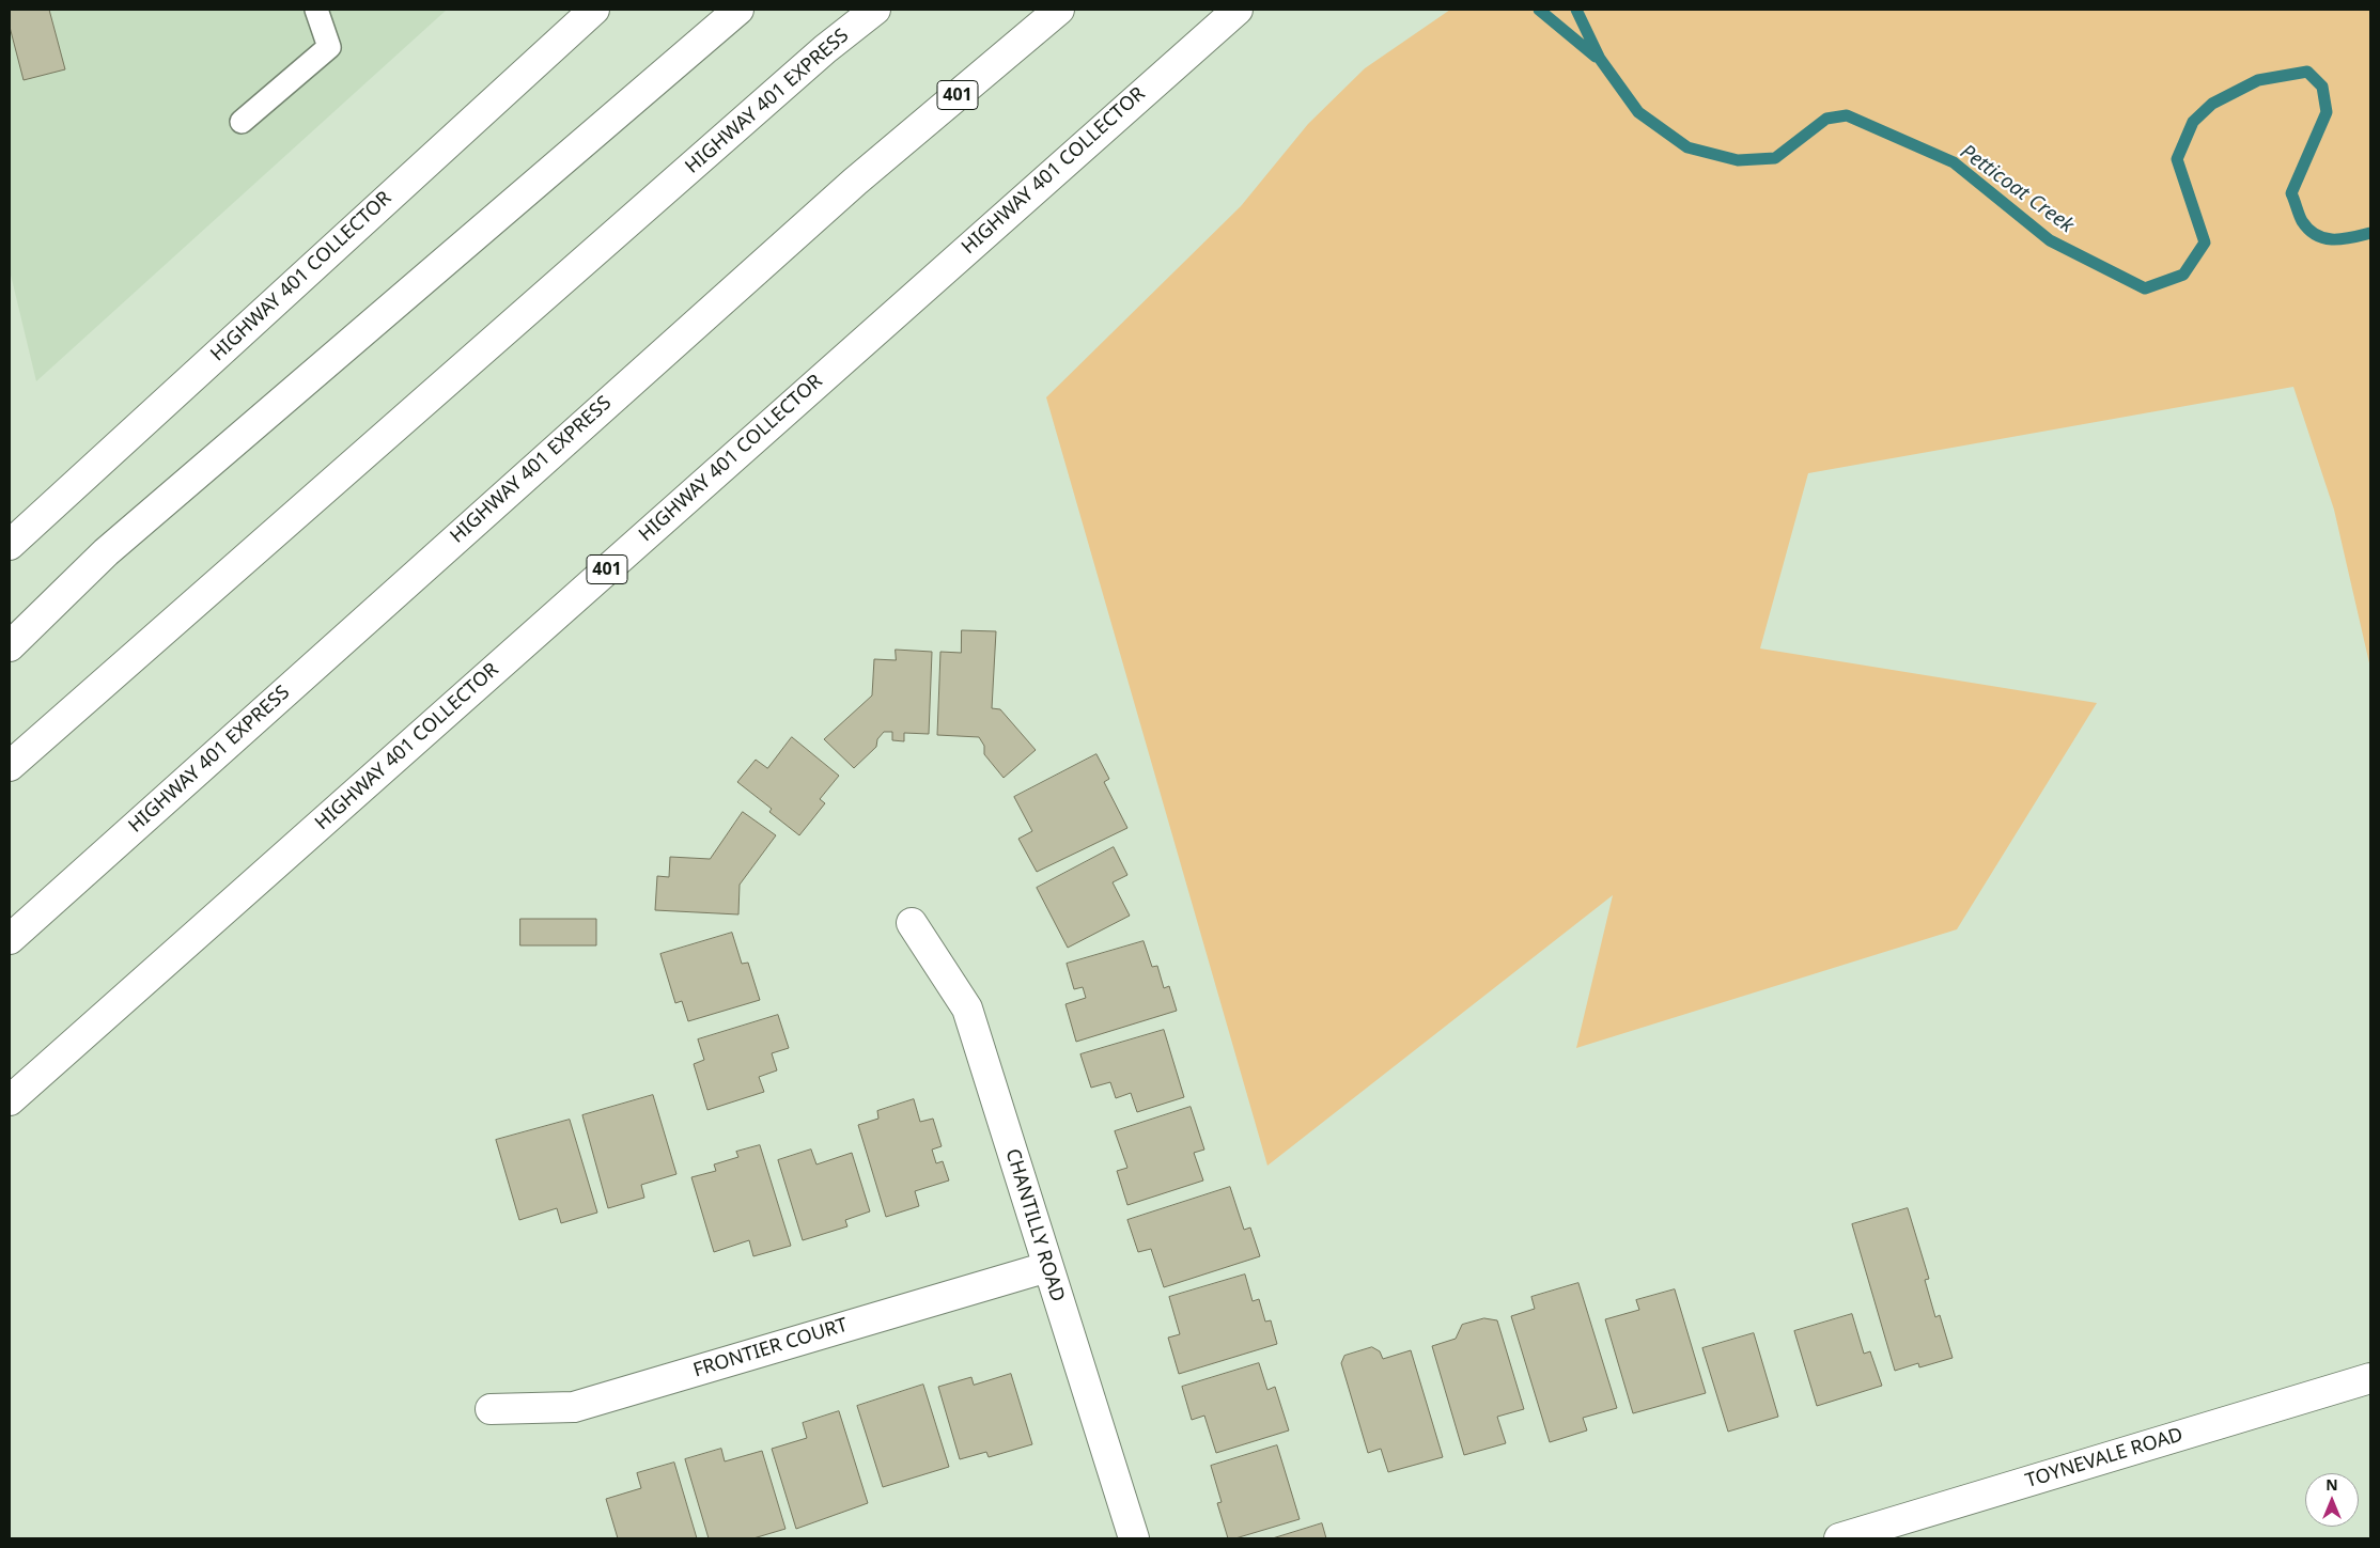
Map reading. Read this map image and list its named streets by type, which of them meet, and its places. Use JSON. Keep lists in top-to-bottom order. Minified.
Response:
{"streets":{"main road":["401","HIGHWAY 401 EXPRESS","HIGHWAY 401 COLLECTOR","CHANTILLY ROAD","FRONTIER COURT","TOYNEVALE ROAD"]},"crossings":[["CHANTILLY ROAD","FRONTIER COURT"]],"water":["Petticoat Creek"],"north":"top"}
